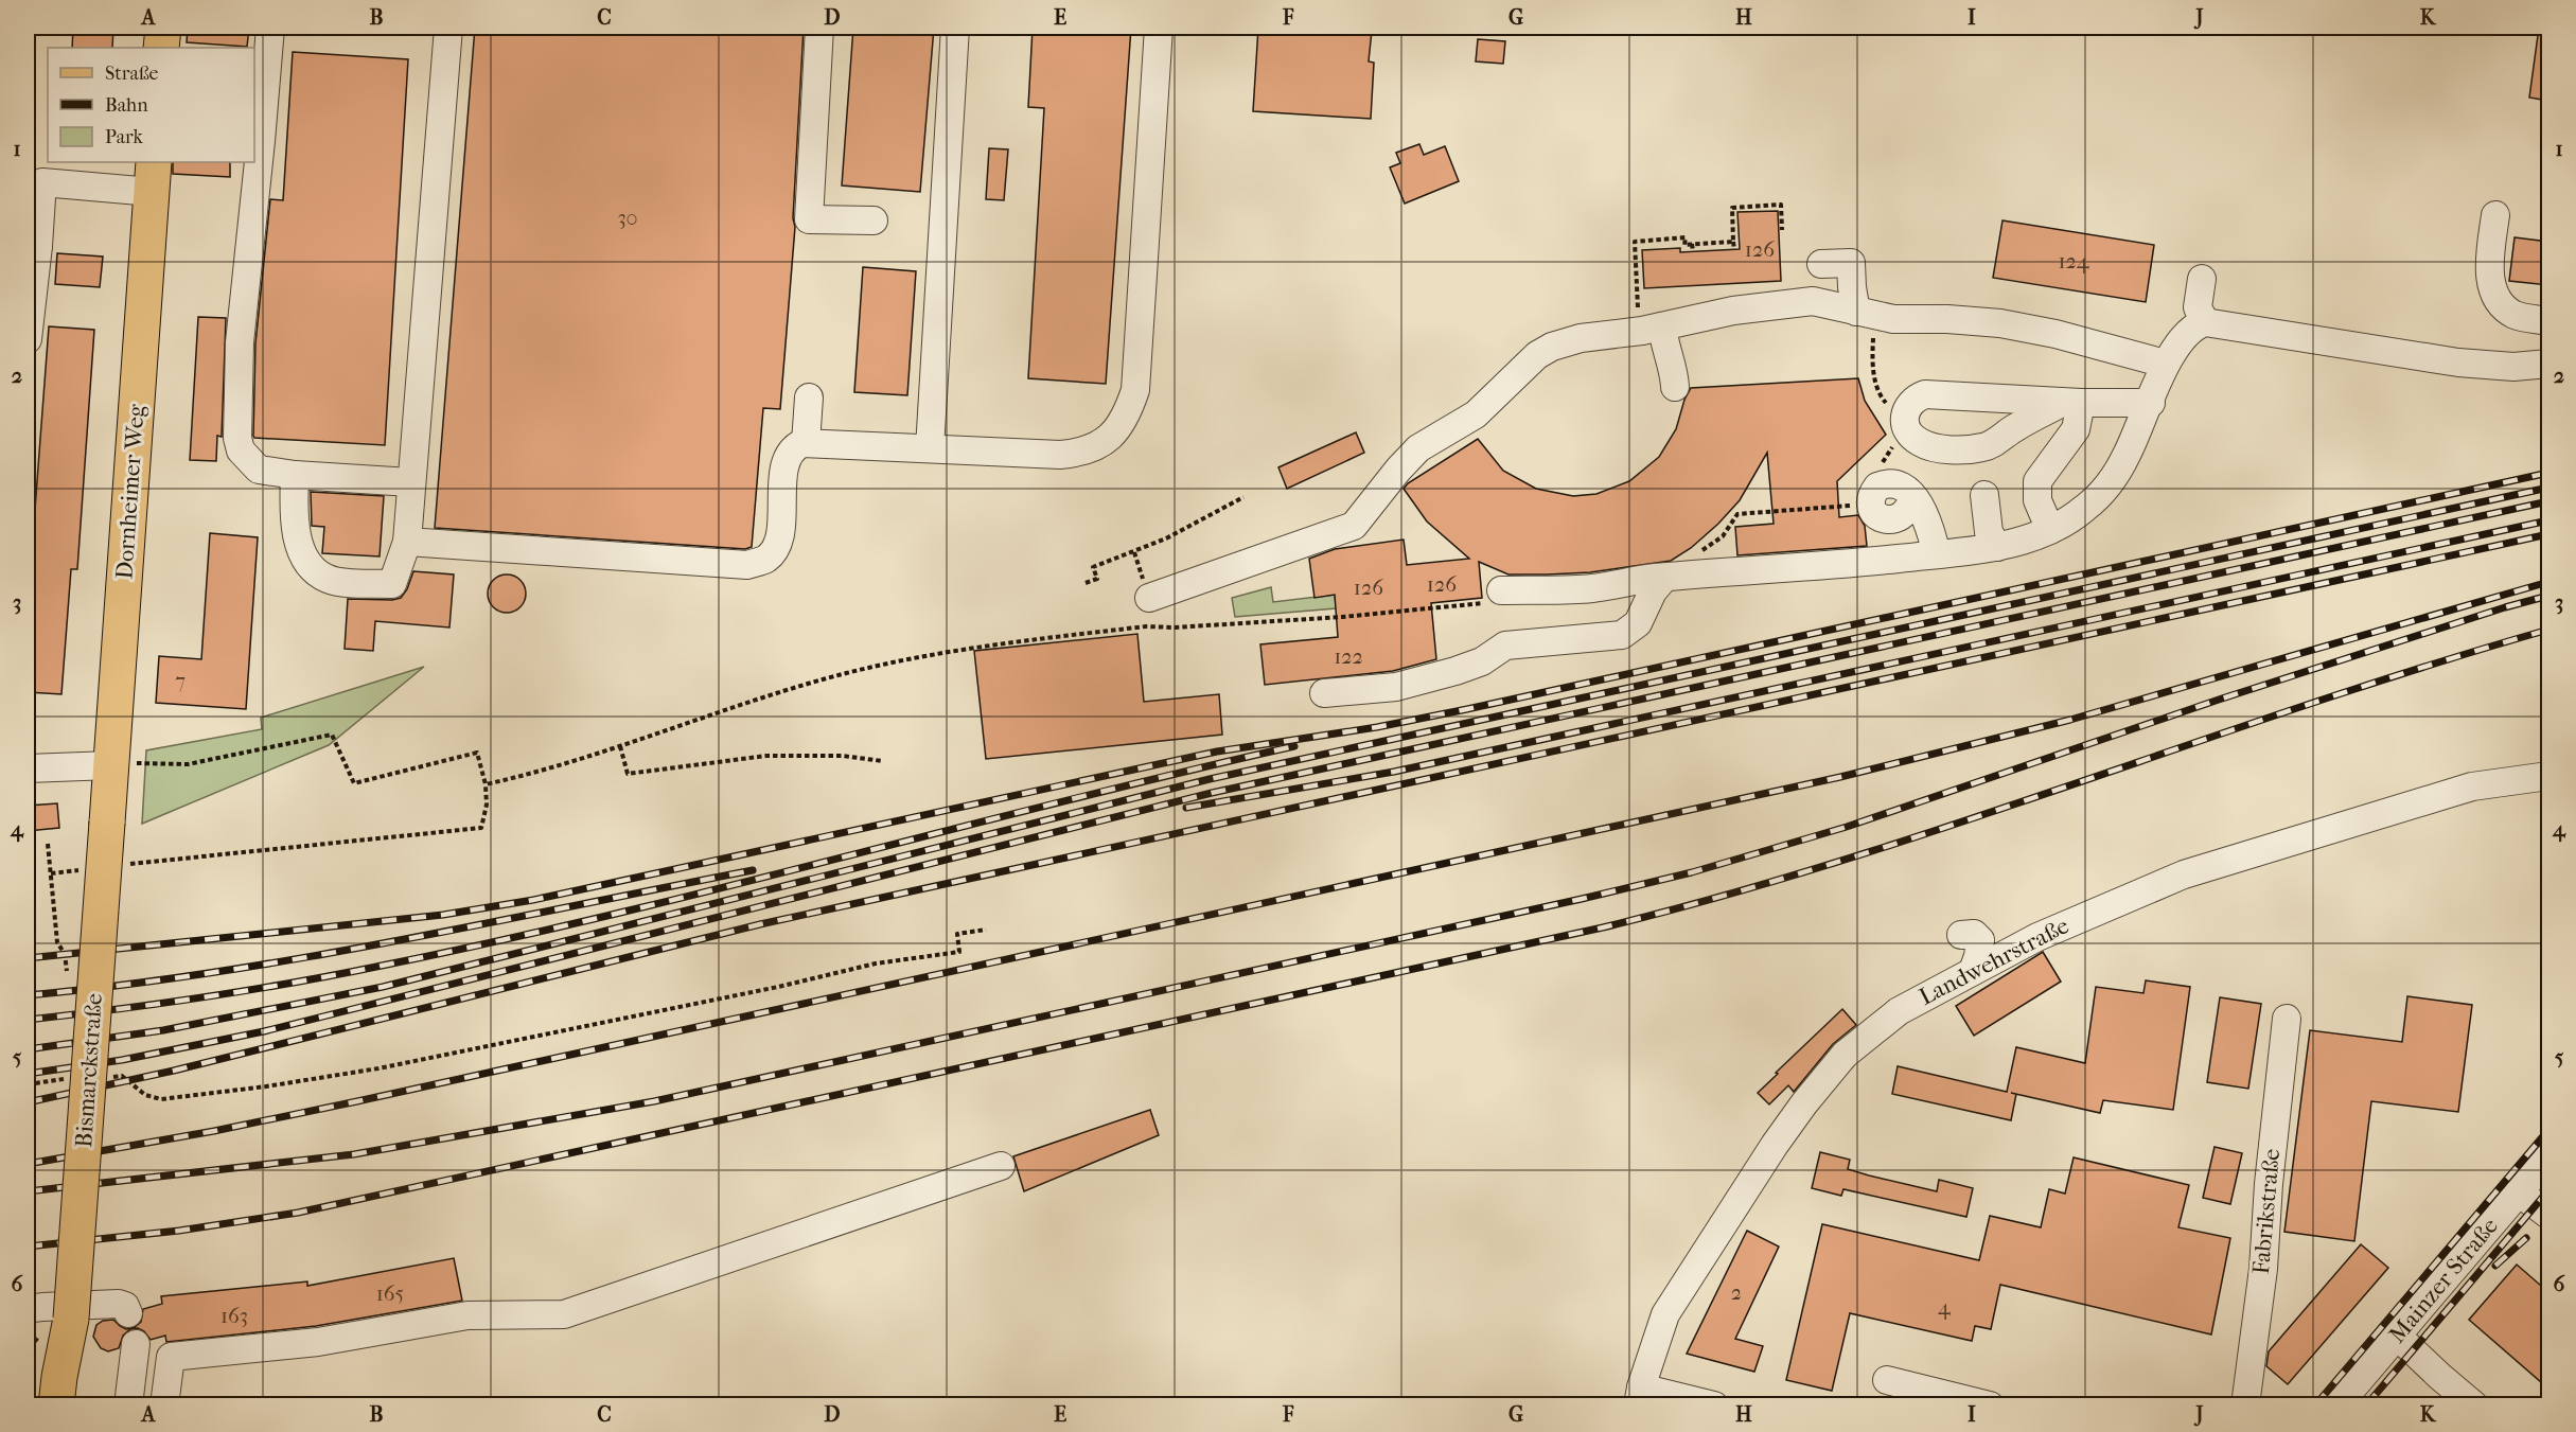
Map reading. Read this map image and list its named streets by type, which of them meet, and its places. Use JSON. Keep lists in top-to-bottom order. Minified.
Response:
{"streets":{"main road":["Dornheimer Weg","Bismarckstraße"],"street":["Landwehrstraße","Fabrikstraße","Mainzer Straße"]},"crossings":[["Dornheimer Weg","Bismarckstraße"]],"house_numbers":["30","126","124","126","126","122","7","2","165","4","163"],"legend":["Straße","Bahn","Park"],"grid":{"columns":["A","B","C","D","E","F","G","H","I","J","K"],"rows":["1","2","3","4","5","6"]}}
